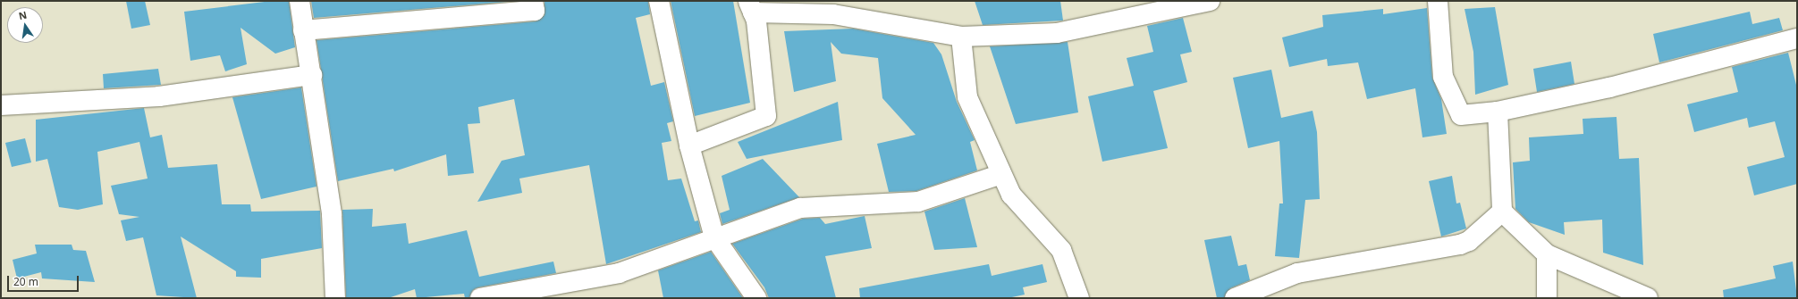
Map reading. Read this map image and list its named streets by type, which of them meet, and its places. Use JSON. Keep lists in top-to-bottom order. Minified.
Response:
{"scale_bar":"20 m","north":"top"}
